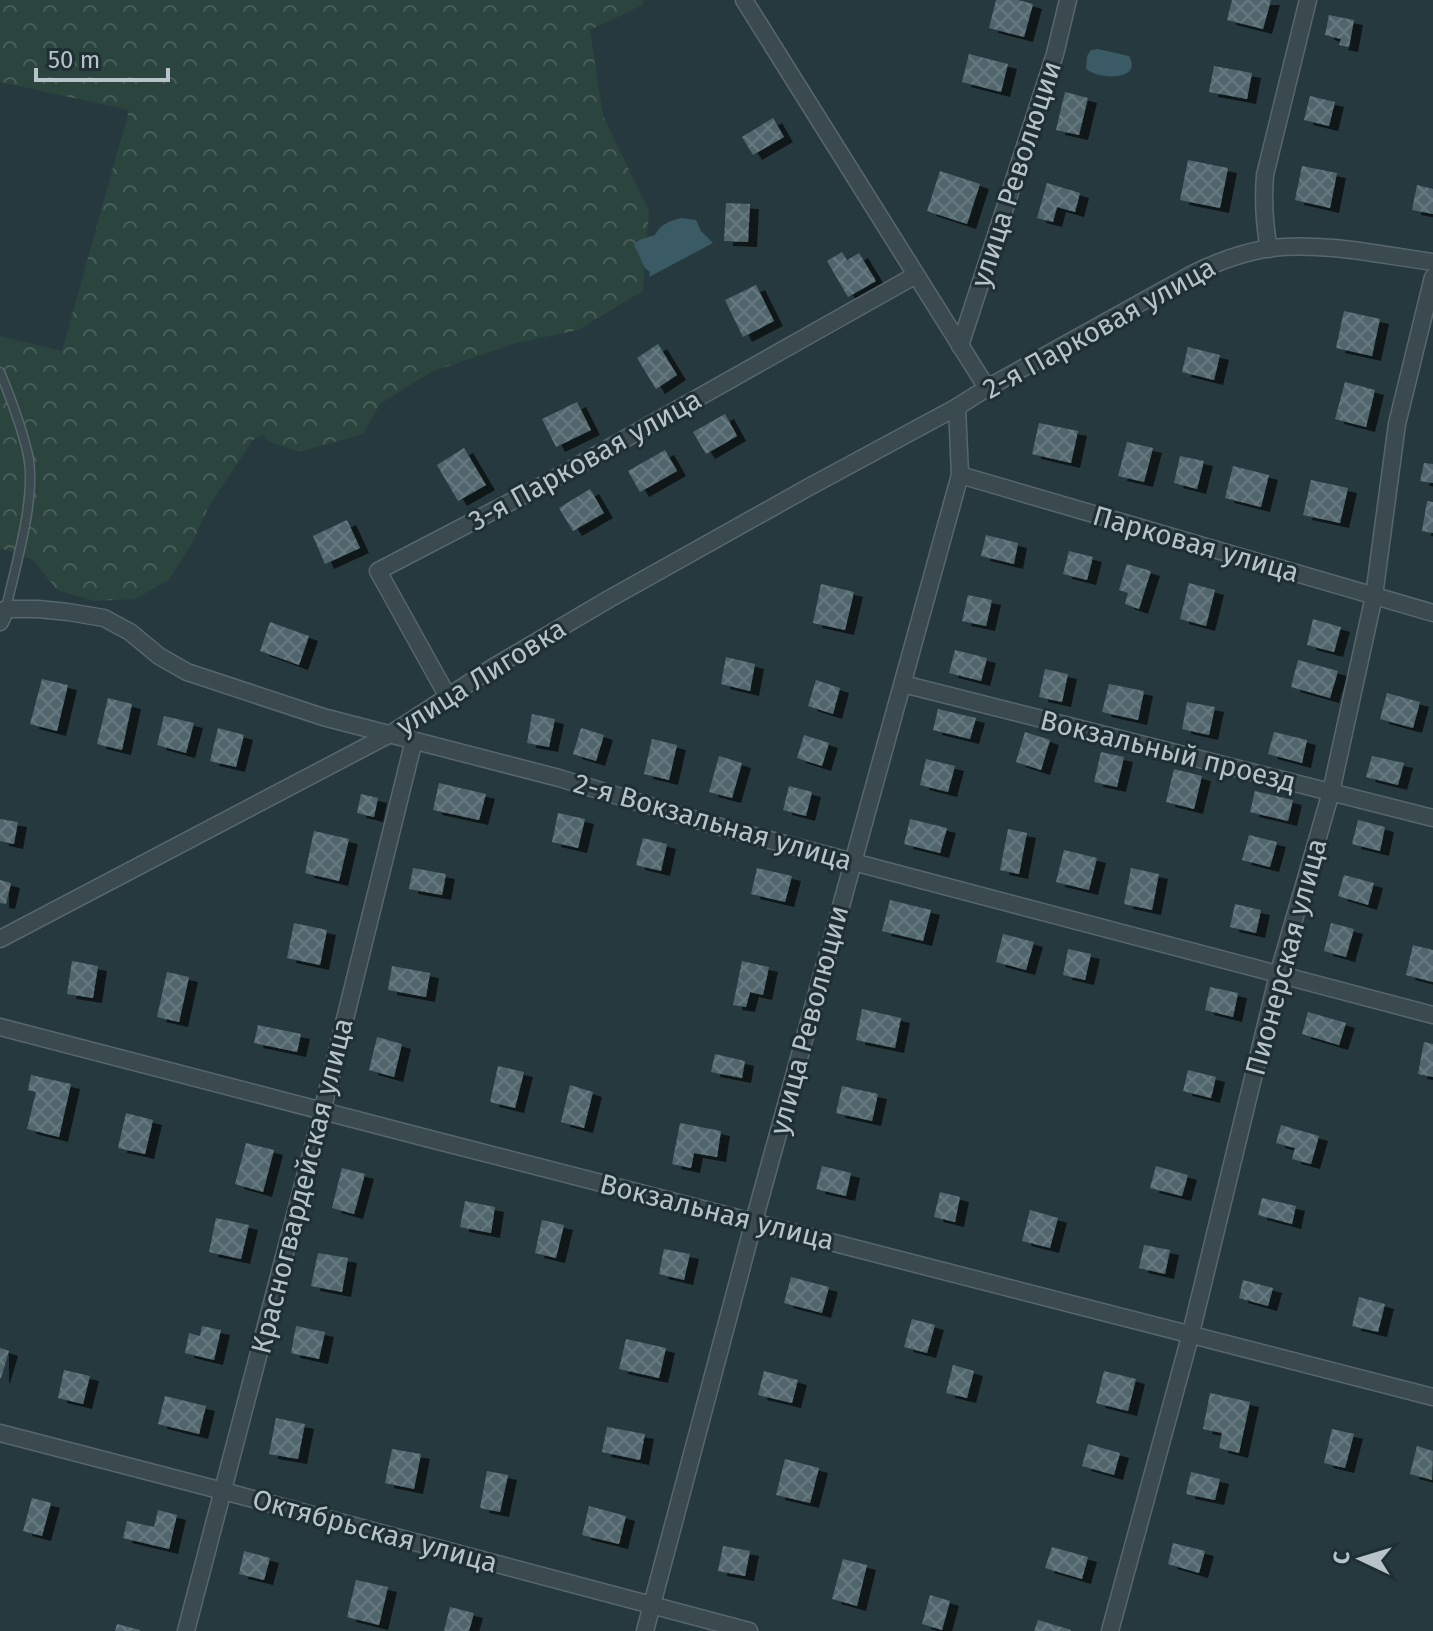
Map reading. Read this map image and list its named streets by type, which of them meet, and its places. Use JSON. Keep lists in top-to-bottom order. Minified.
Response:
{"streets":{"street":["улица Революции","2-я Парковая улица","3-я Парковая улица","Парковая улица","улица Лиговка","Вокзальный проезд","2-я Вокзальная улица","Пионерская улица","Красногвардейская улица","Вокзальная улица","Октябрьская улица"]},"crossings":[["улица Революции","2-я Парковая улица"],["улица Революции","Парковая улица"],["улица Революции","улица Лиговка"],["улица Революции","Вокзальный проезд"],["улица Революции","2-я Вокзальная улица"],["улица Революции","Вокзальная улица"],["улица Революции","Октябрьская улица"],["2-я Парковая улица","улица Лиговка"],["3-я Парковая улица","улица Лиговка"],["Парковая улица","Пионерская улица"],["улица Лиговка","2-я Вокзальная улица"],["Вокзальный проезд","Пионерская улица"],["2-я Вокзальная улица","Пионерская улица"],["2-я Вокзальная улица","Красногвардейская улица"],["Пионерская улица","Вокзальная улица"],["Красногвардейская улица","Вокзальная улица"],["Красногвардейская улица","Октябрьская улица"]],"scale_bar":"50 m","north":"left"}
